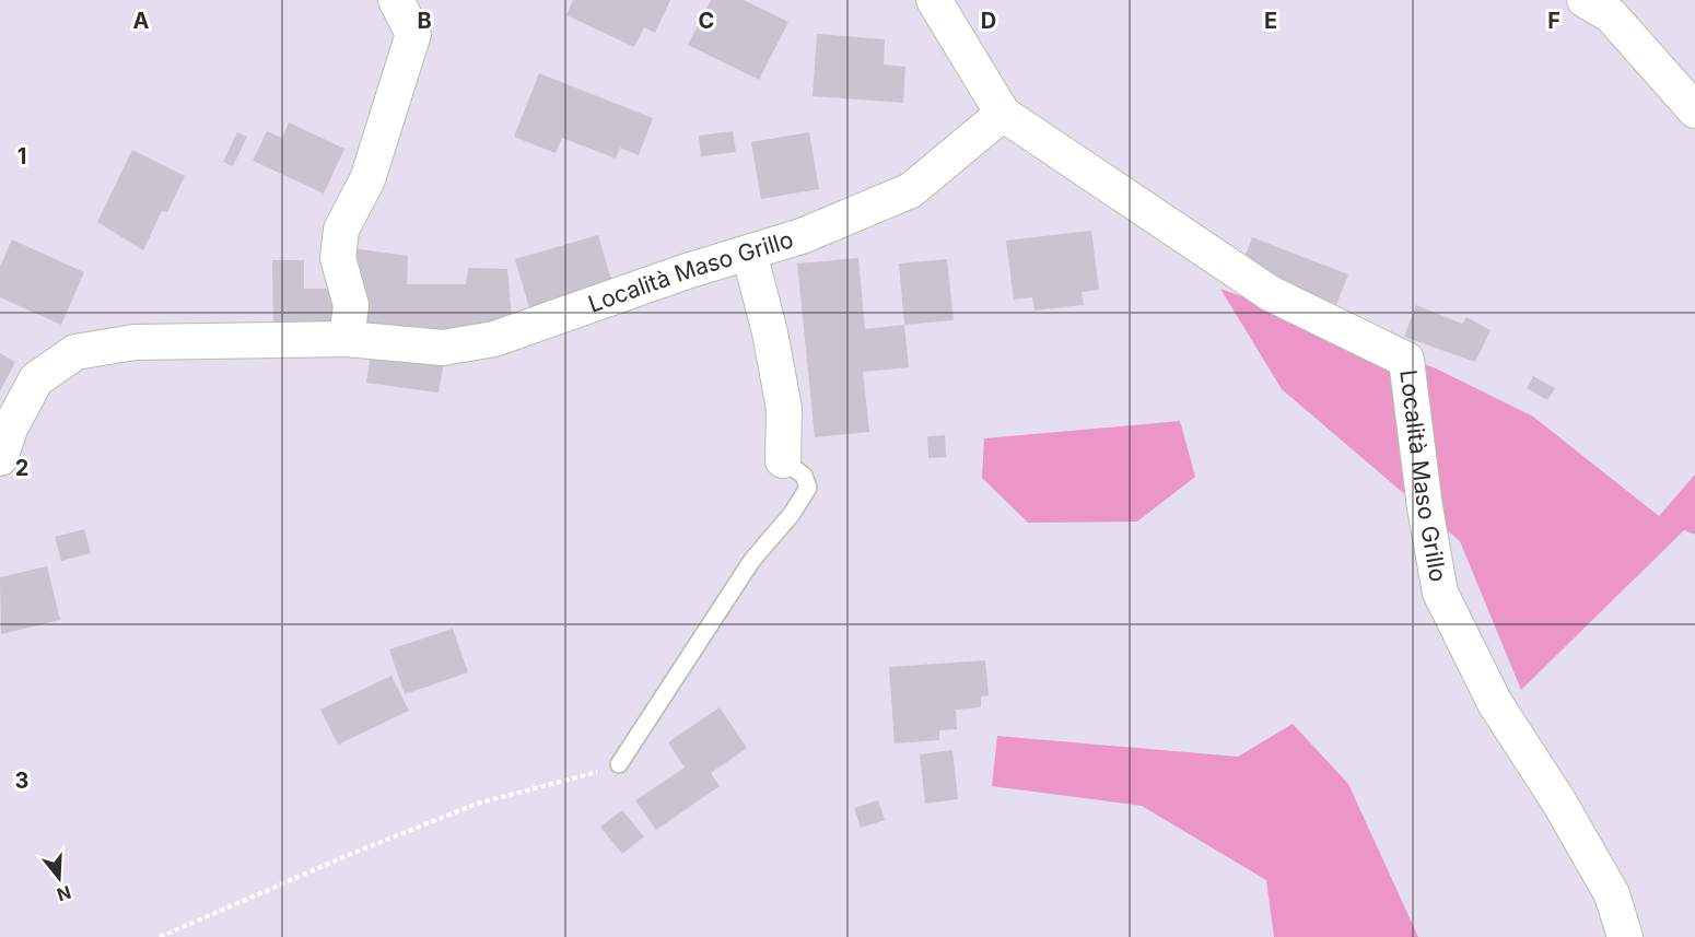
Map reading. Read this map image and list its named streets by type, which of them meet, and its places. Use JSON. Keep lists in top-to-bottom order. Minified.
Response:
{"streets":{"street":["Località Maso Grillo"]},"north":"bottom","grid":{"columns":["A","B","C","D","E","F"],"rows":["1","2","3"]}}
